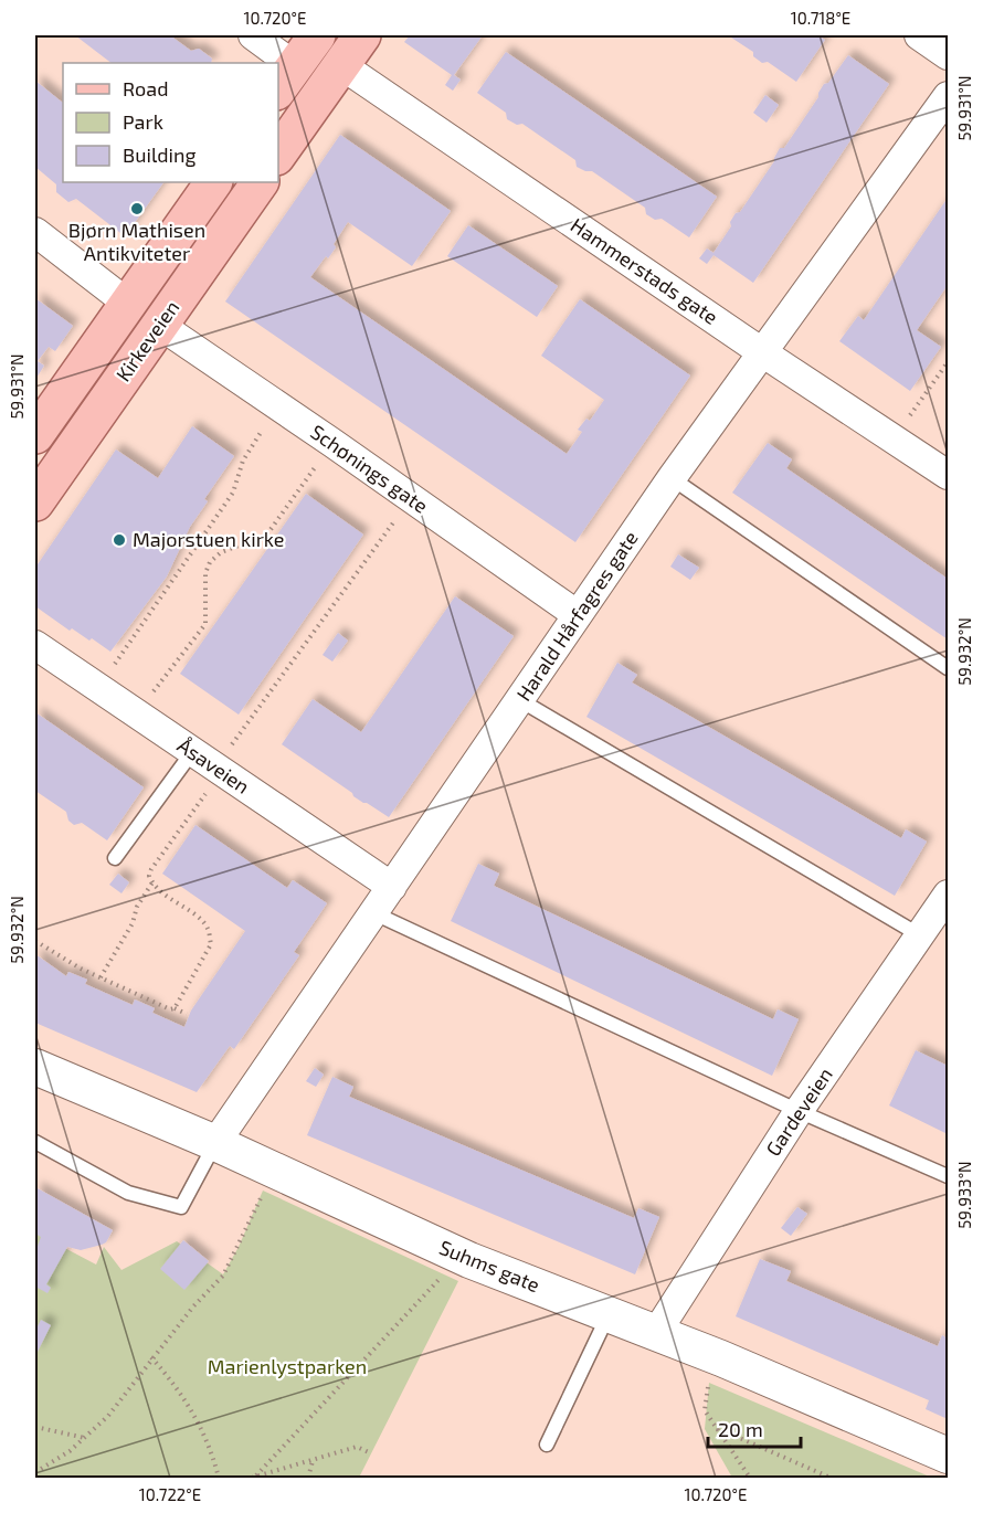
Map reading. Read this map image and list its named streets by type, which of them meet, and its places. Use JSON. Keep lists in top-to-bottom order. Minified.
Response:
{"streets":{"main road":["Kirkeveien"],"street":["Hammerstads gate","Schønings gate","Harald Hårfagres gate","Åsaveien","Gardeveien","Suhms gate"]},"crossings":[["Hammerstads gate","Harald Hårfagres gate"],["Kirkeveien","Schønings gate"],["Schønings gate","Harald Hårfagres gate"],["Harald Hårfagres gate","Åsaveien"],["Harald Hårfagres gate","Suhms gate"],["Gardeveien","Suhms gate"]],"parks":["Marienlystparken"],"places":["Bjørn Mathisen Antikviteter","Majorstuen kirke"],"legend":["Road","Park","Building"],"scale_bar":"20 m","coordinates":["10.720°E","10.718°E","59.931°N","59.932°N","59.933°N","10.722°E"]}
